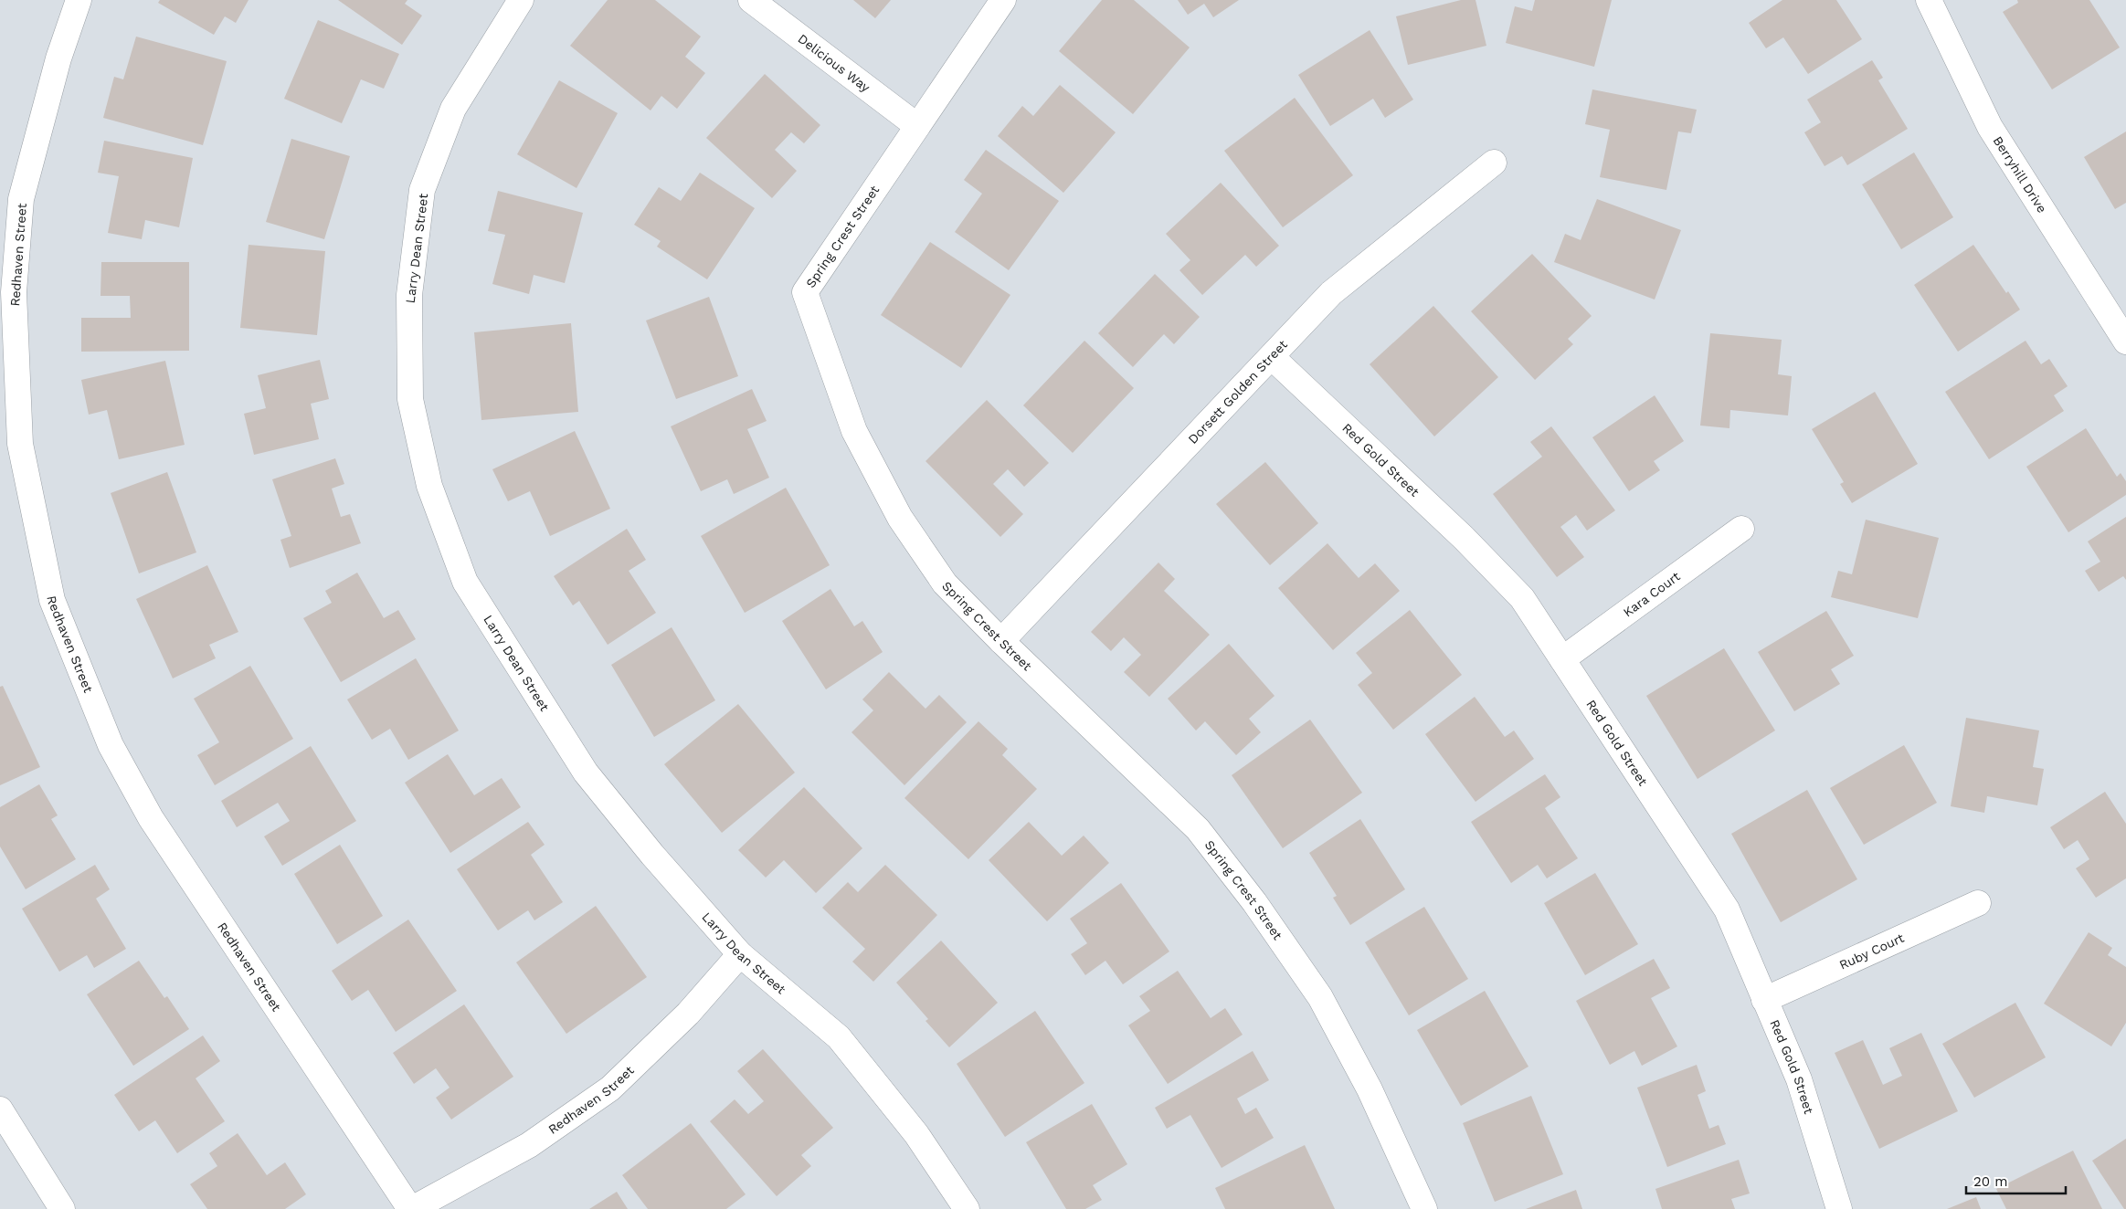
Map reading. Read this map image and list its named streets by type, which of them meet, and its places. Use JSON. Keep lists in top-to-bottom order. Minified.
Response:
{"streets":{"street":["Delicious Way","Berryhill Drive","Spring Crest Street","Larry Dean Street","Redhaven Street","Dorsett Golden Street","Red Gold Street","Kara Court","Ruby Court"]},"crossings":[["Delicious Way","Spring Crest Street"],["Spring Crest Street","Dorsett Golden Street"],["Larry Dean Street","Redhaven Street"],["Dorsett Golden Street","Red Gold Street"],["Red Gold Street","Kara Court"],["Red Gold Street","Ruby Court"]],"scale_bar":"20 m"}
